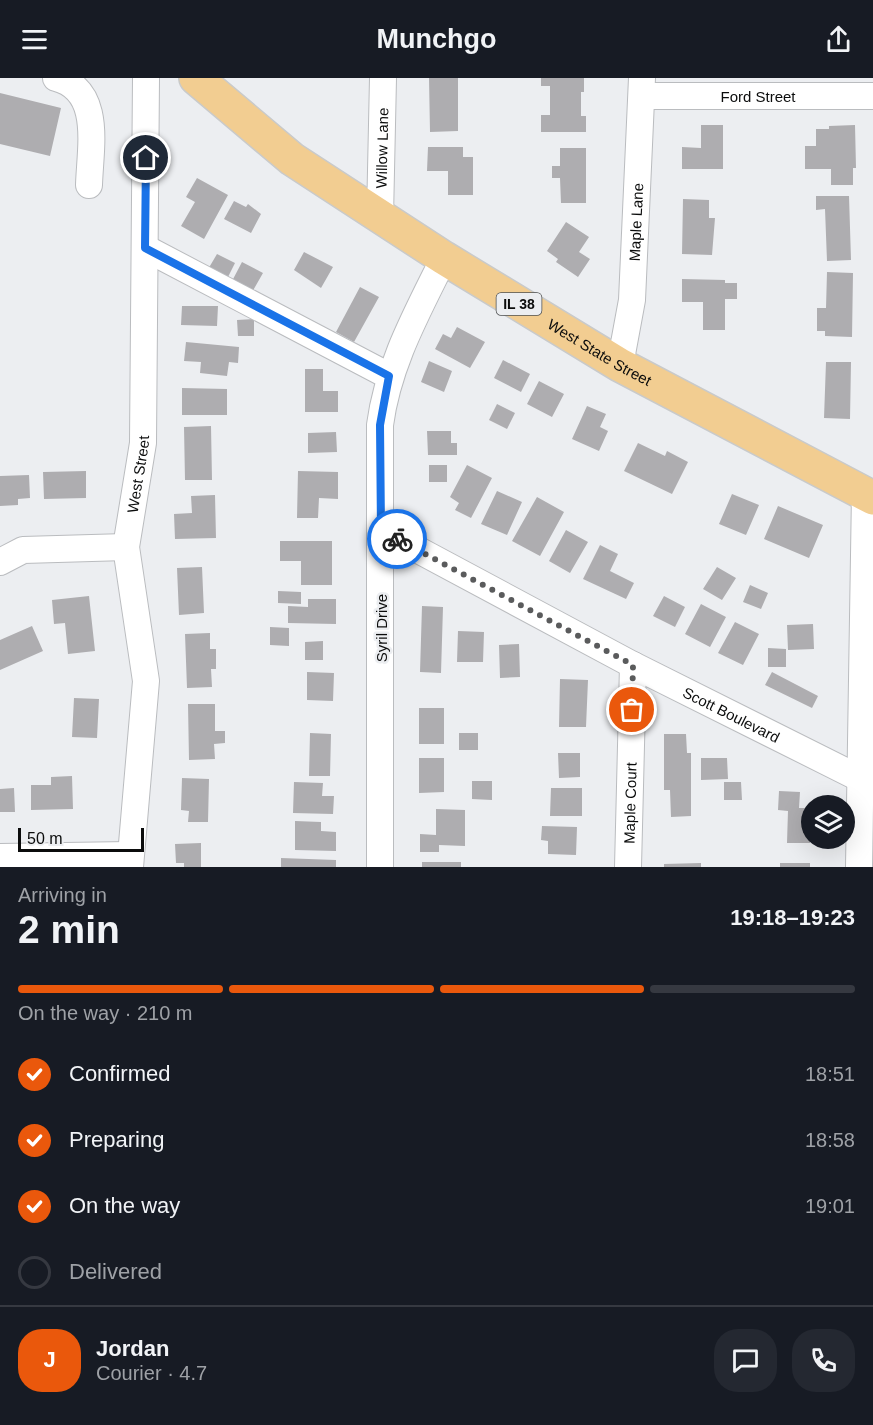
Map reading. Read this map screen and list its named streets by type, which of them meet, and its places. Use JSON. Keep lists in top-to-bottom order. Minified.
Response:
{"streets":{"main road":["IL 38","West State Street"],"street":["Ford Street","Willow Lane","Maple Lane","West Street","Syril Drive","Scott Boulevard","Maple Court"]},"crossings":[["Ford Street","Maple Lane"],["Willow Lane","West State Street"],["Maple Lane","West State Street"],["West State Street","Syril Drive"],["Syril Drive","Scott Boulevard"],["Scott Boulevard","Maple Court"]],"scale_bar":"50 m","page":{"header":"Munchgo","scale":"50 m","heading":["2 min","Arriving in","19:18–19:23"],"panel":["Jordan","Courier · 4.7"],"bar":"On the way · 210 m","list":[["Confirmed","18:51"],["Preparing","18:58"],["On the way","19:01"],"Delivered"],"round":"J"}}
